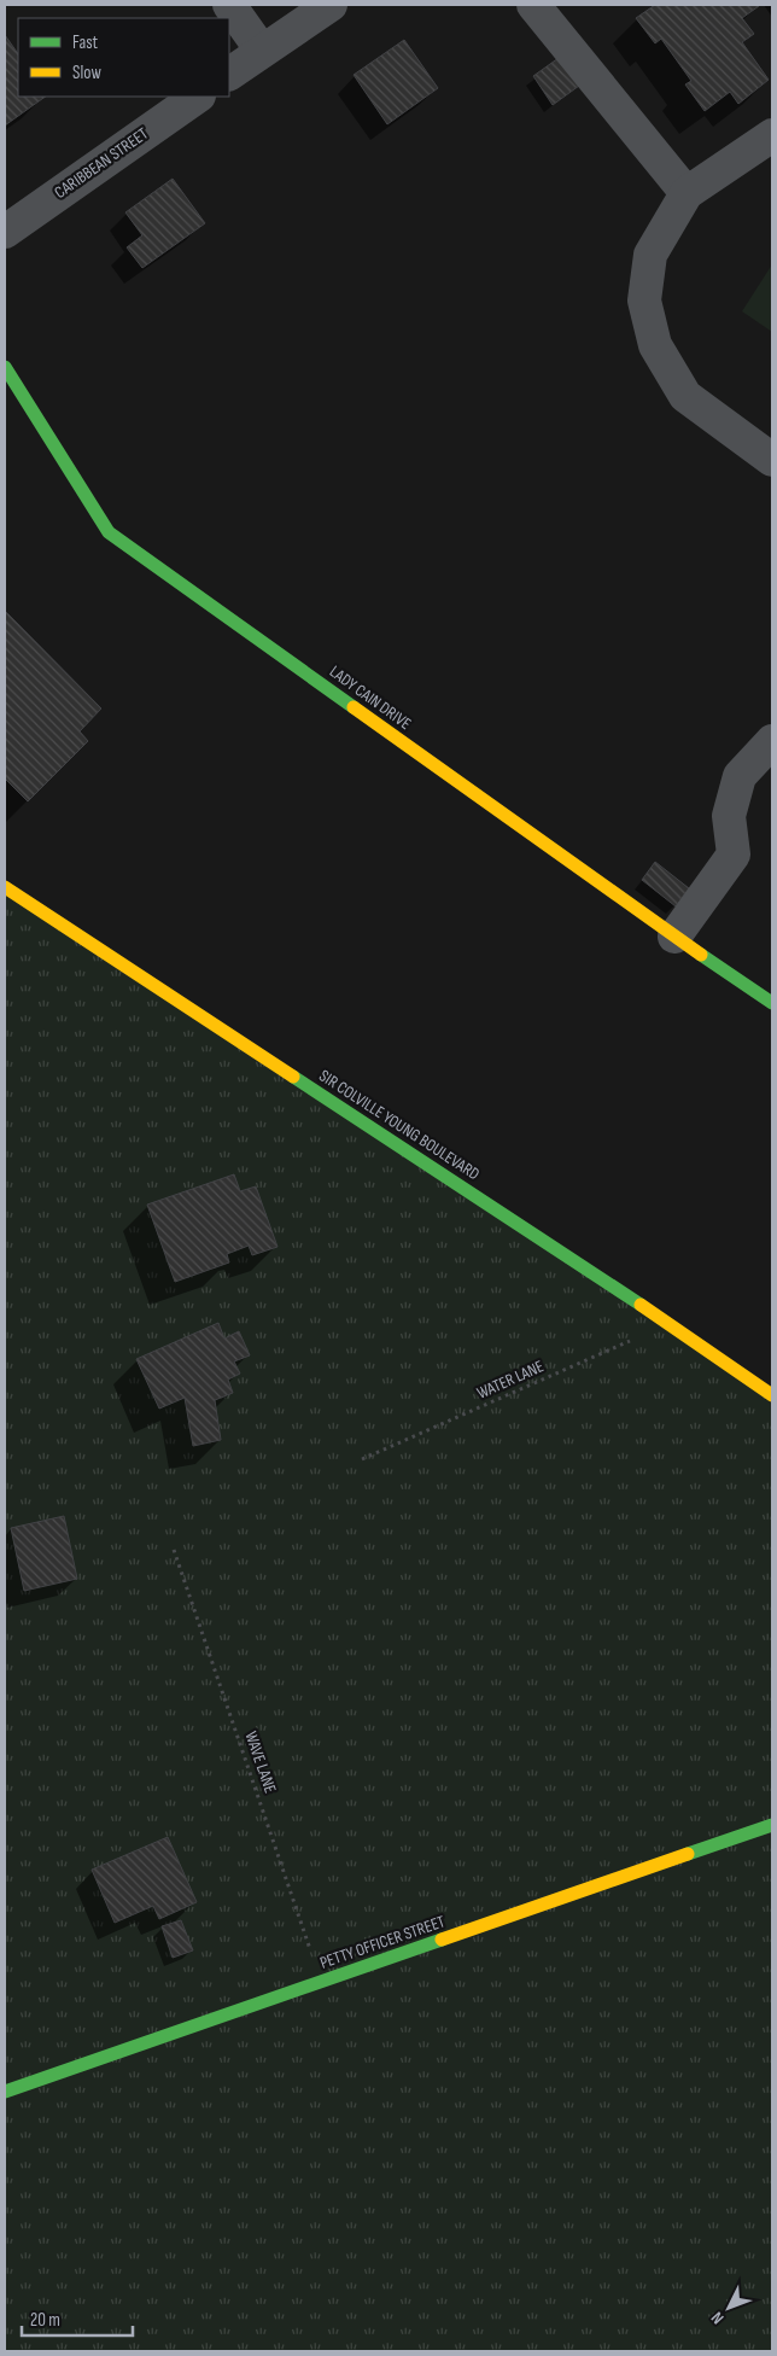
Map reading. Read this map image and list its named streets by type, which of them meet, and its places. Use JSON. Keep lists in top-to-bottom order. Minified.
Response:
{"streets":{"street":["CARIBBEAN STREET","LADY CAIN DRIVE","SIR COLVILLE YOUNG BOULEVARD","PETTY OFFICER STREET"],"path":["WATER LANE","WAVE LANE"]},"crossings":[["SIR COLVILLE YOUNG BOULEVARD","WATER LANE"],["WAVE LANE","PETTY OFFICER STREET"]],"legend":["Fast","Slow"],"scale_bar":"20 m","north":"bottom left"}
